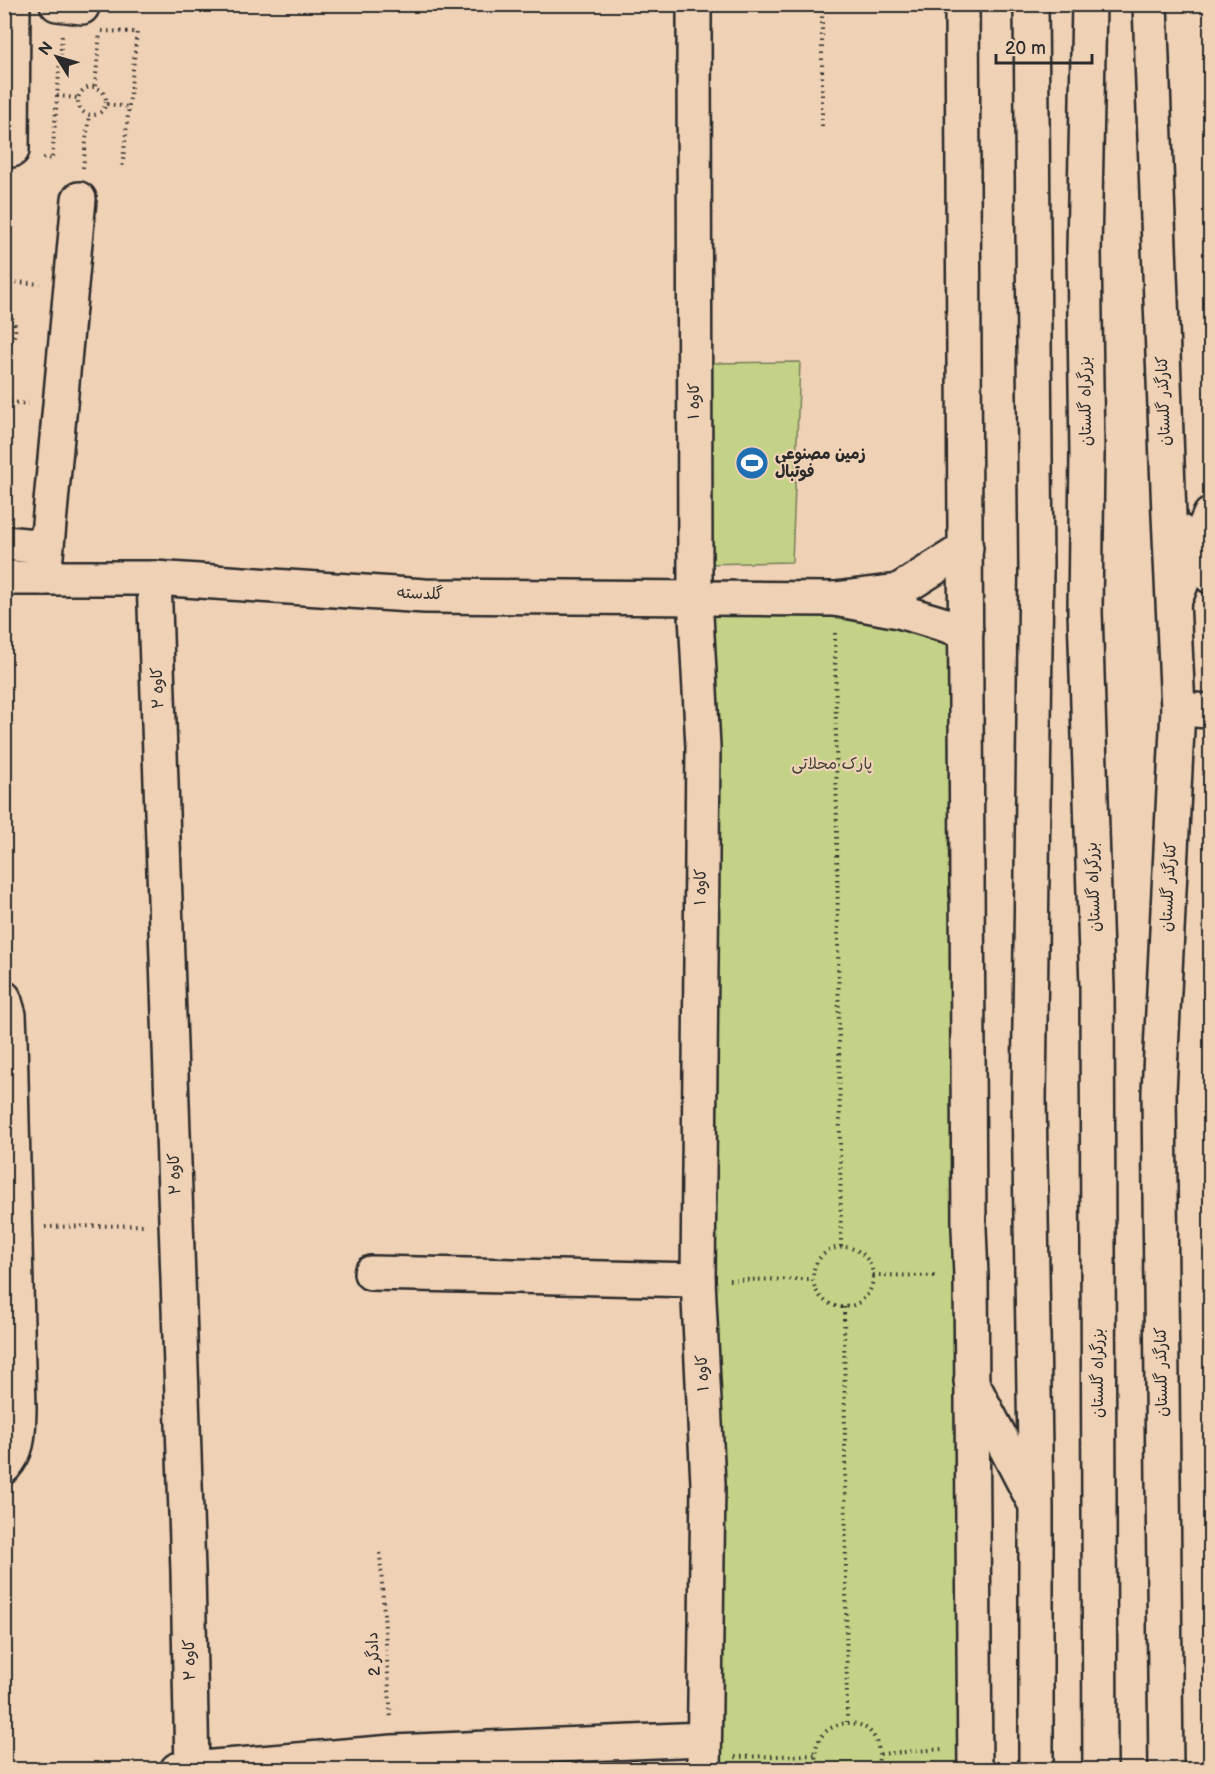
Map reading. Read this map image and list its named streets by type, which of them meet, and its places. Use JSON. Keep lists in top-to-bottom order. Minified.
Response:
{"streets":{"main road":["کاوه ۱","بزرگراه گلستان","کنارگذر گلستان","گلدسته","کاوه ۲"],"path":["دادگر 2"]},"crossings":[["کاوه ۱","گلدسته"],["گلدسته","کاوه ۲"]],"parks":["پارک محلاتی"],"places":{"sports":["زمین مصنوعی فوتبال"]},"scale_bar":"20 m","north":"top left"}
